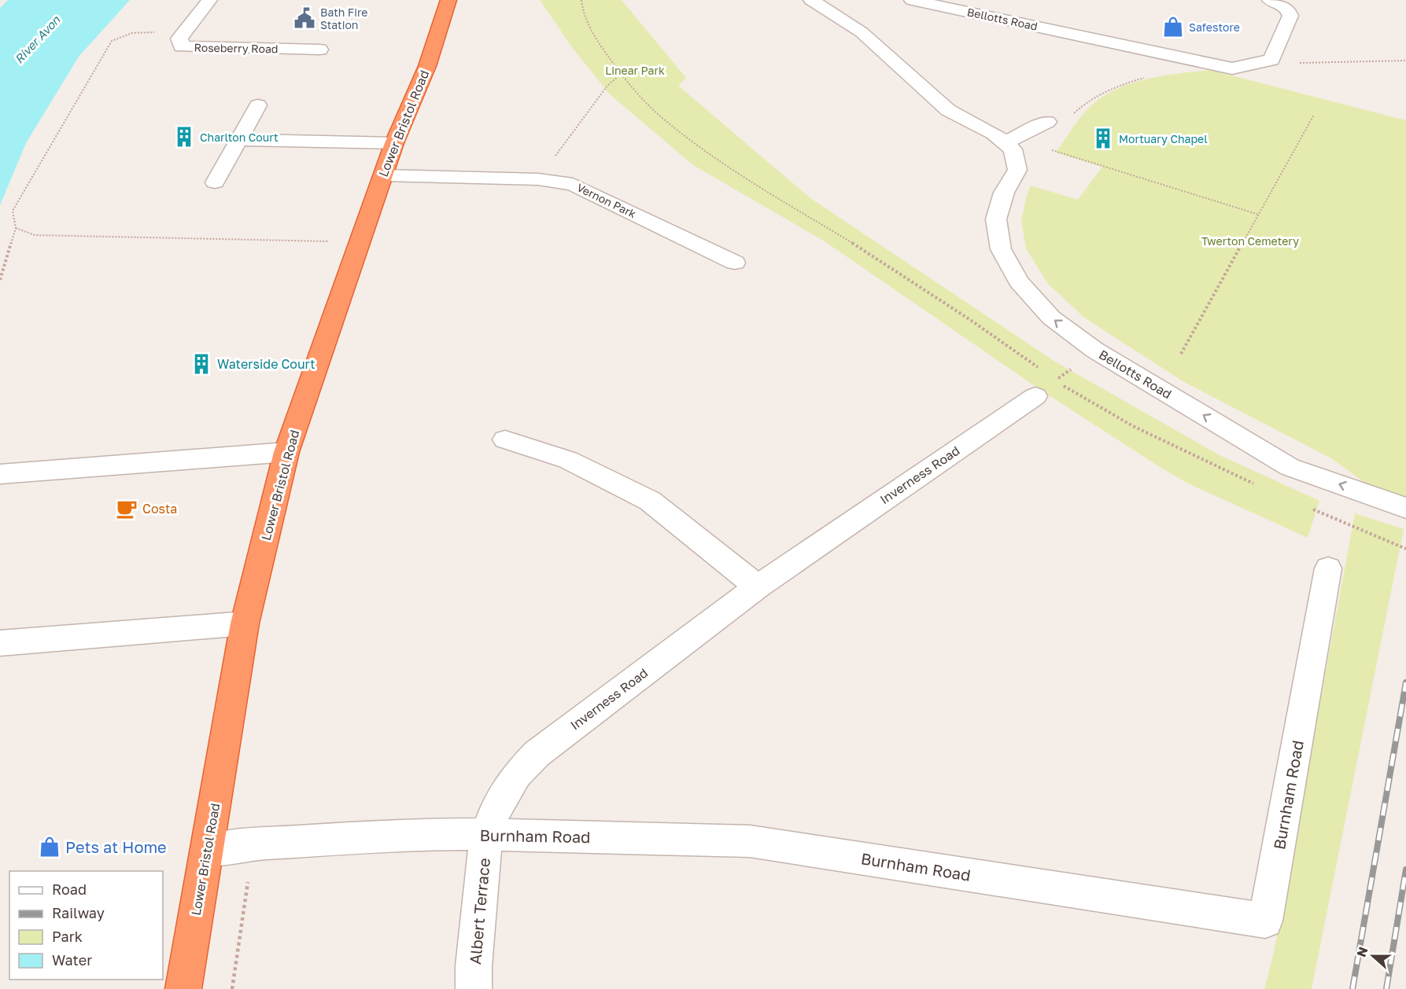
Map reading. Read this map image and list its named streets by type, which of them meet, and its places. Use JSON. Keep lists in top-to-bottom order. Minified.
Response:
{"streets":{"highway":["Lower Bristol Road"],"street":["Bellotts Road","Roseberry Road","Vernon Park","Inverness Road","Burnham Road","Albert Terrace"]},"crossings":[["Lower Bristol Road","Vernon Park"],["Lower Bristol Road","Burnham Road"],["Inverness Road","Burnham Road"],["Inverness Road","Albert Terrace"],["Burnham Road","Albert Terrace"]],"one_way":["Bellotts Road"],"water":["River Avon"],"parks":["Linear Park","Twerton Cemetery"],"places":{"public building":["Bath Fire Station"],"shop":["Safestore","Pets at Home"],"building":["Charlton Court","Mortuary Chapel","Waterside Court"],"cafe":["Costa"]},"legend":["Road","Railway","Park","Water"],"north":"left"}
